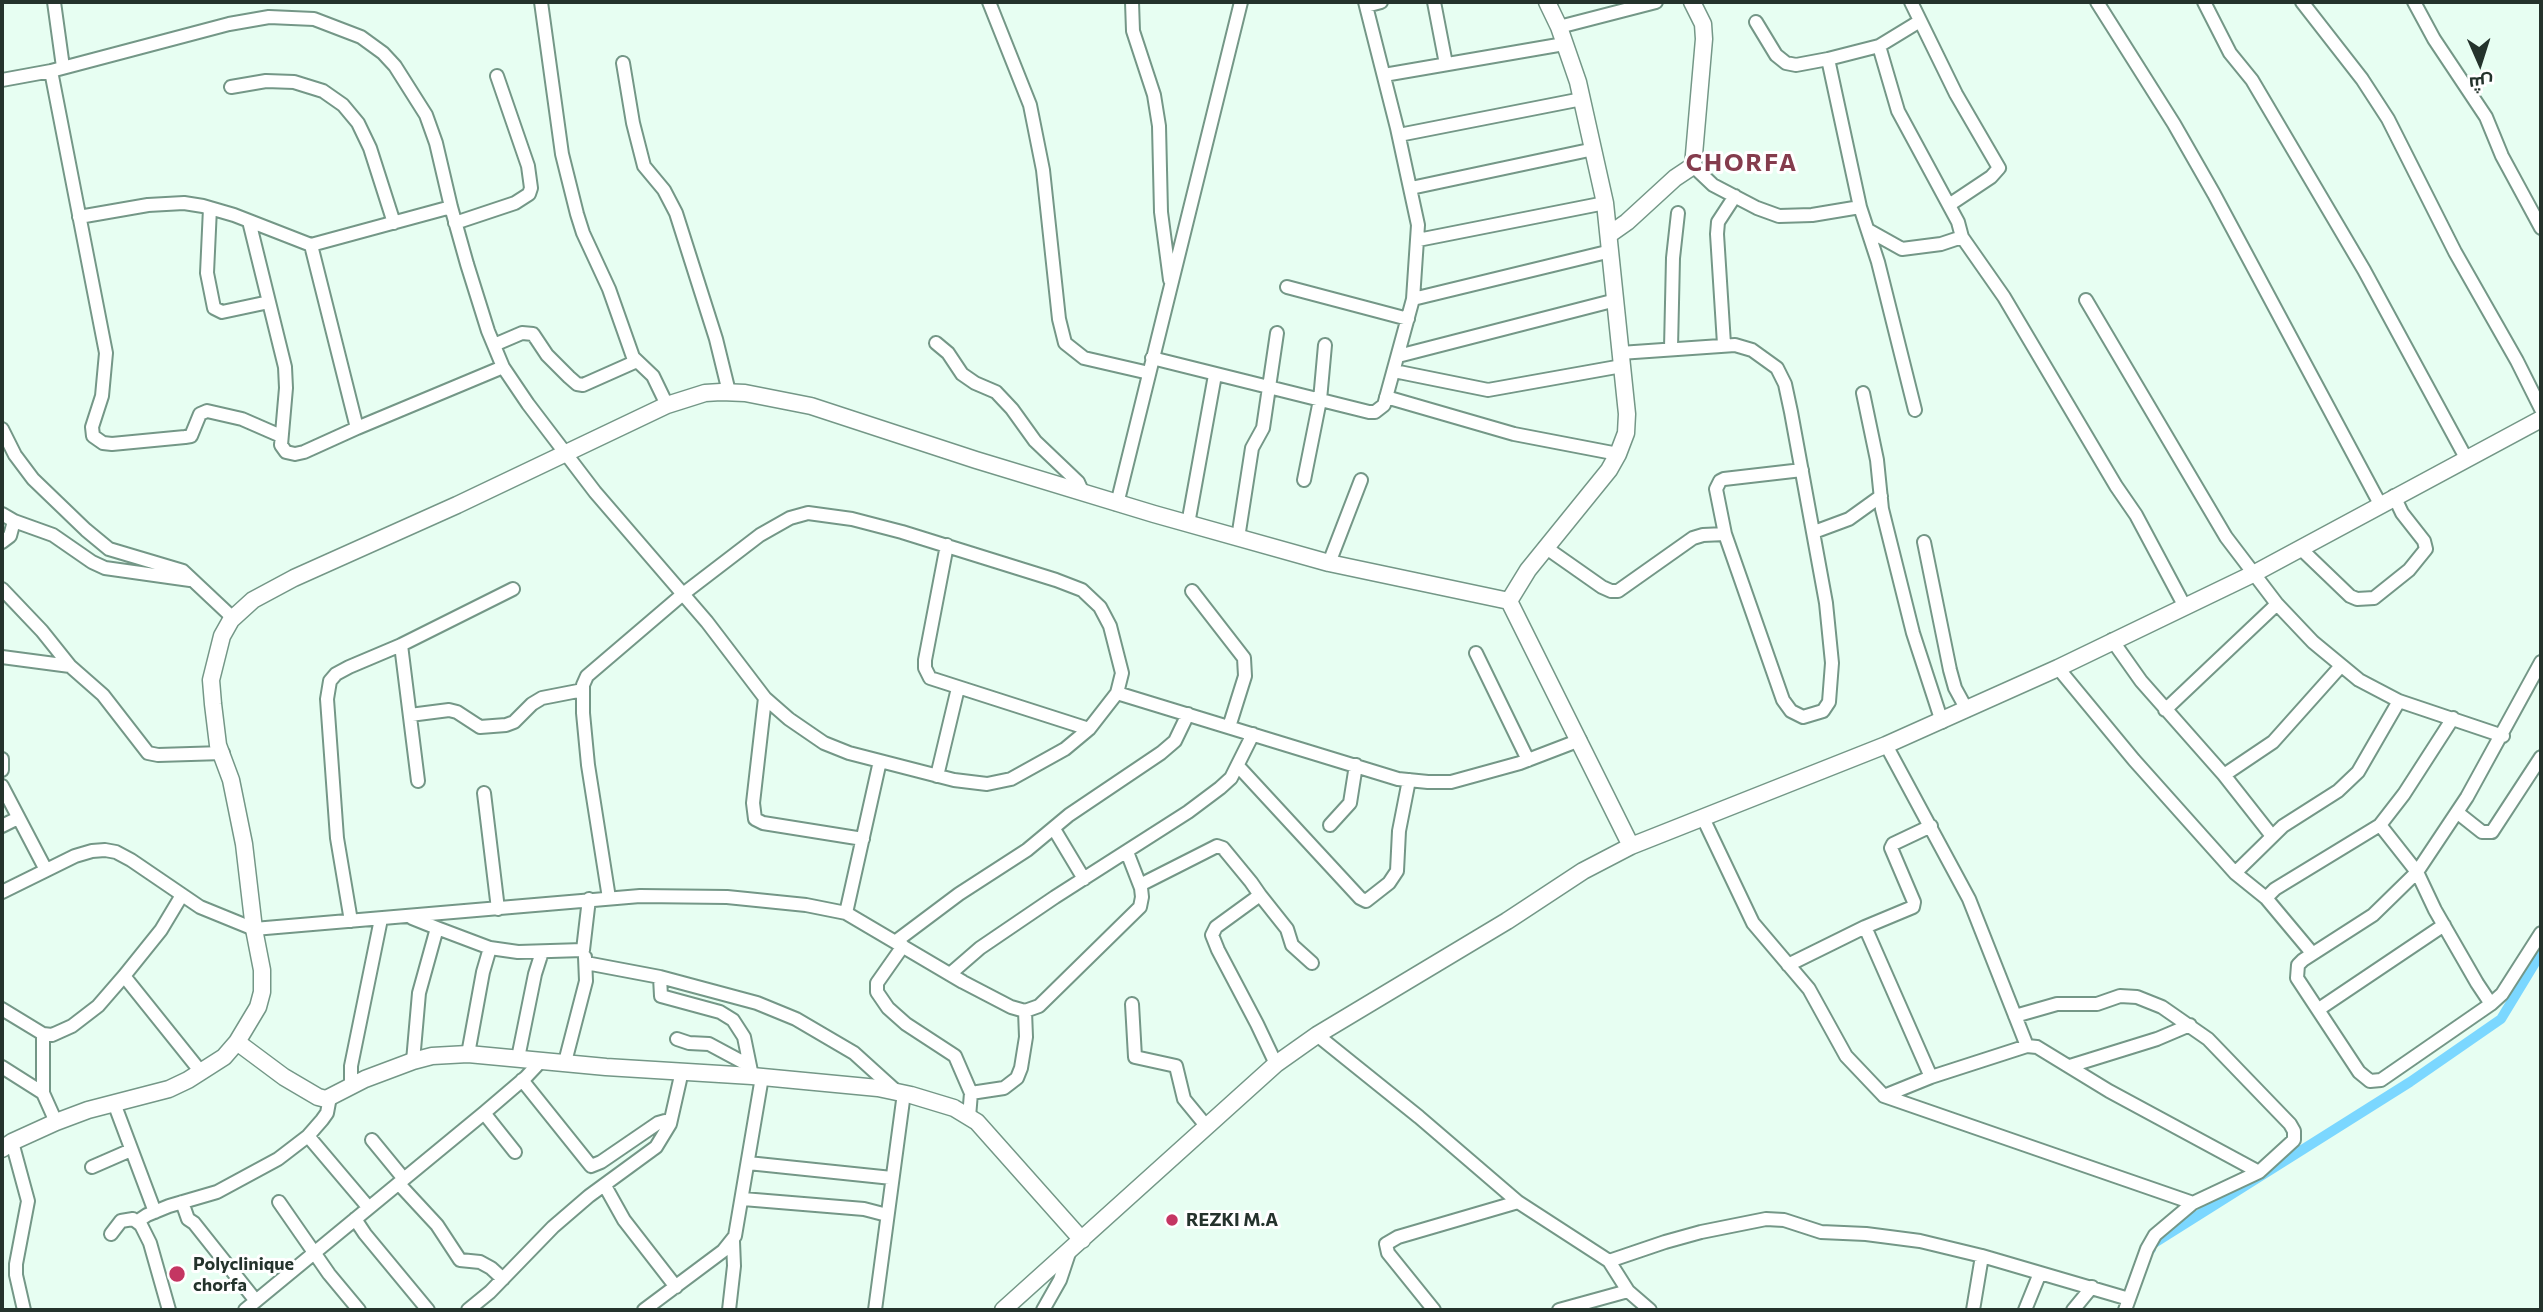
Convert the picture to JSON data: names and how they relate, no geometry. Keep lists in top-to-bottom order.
{
  "districts": ["CHORFA"],
  "places": ["REZKI M.A", "Polyclinique chorfa"],
  "north": "bottom"
}
